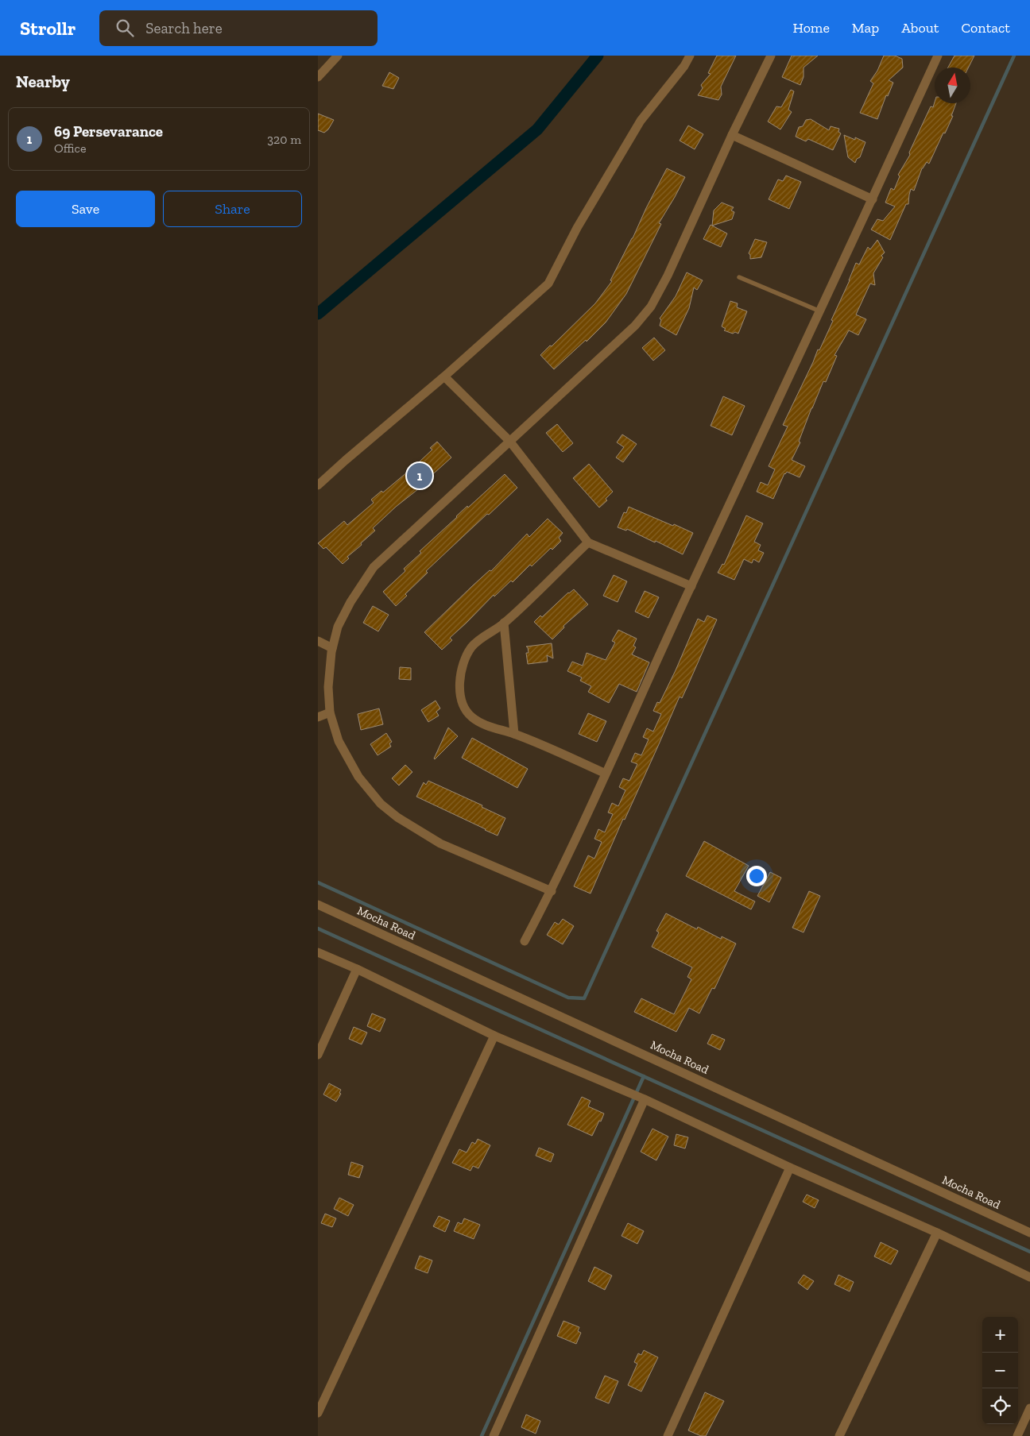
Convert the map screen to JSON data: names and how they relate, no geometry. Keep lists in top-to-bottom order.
{
  "streets": {
    "street": ["Mocha Road"]
  },
  "north": "top",
  "page": {
    "header": "Strollr",
    "search": "Search here",
    "nav": [
      "Home",
      "Map",
      "About",
      "Contact"
    ],
    "heading": "Nearby",
    "list": [
      {
        "mark": "1",
        "name": "69 Persevarance",
        "note": "Office",
        "value": "320 m"
      }
    ],
    "buttons": ["Save", "Share"],
    "pins": "1",
    "map_buttons": ["+", "−"]
  }
}
